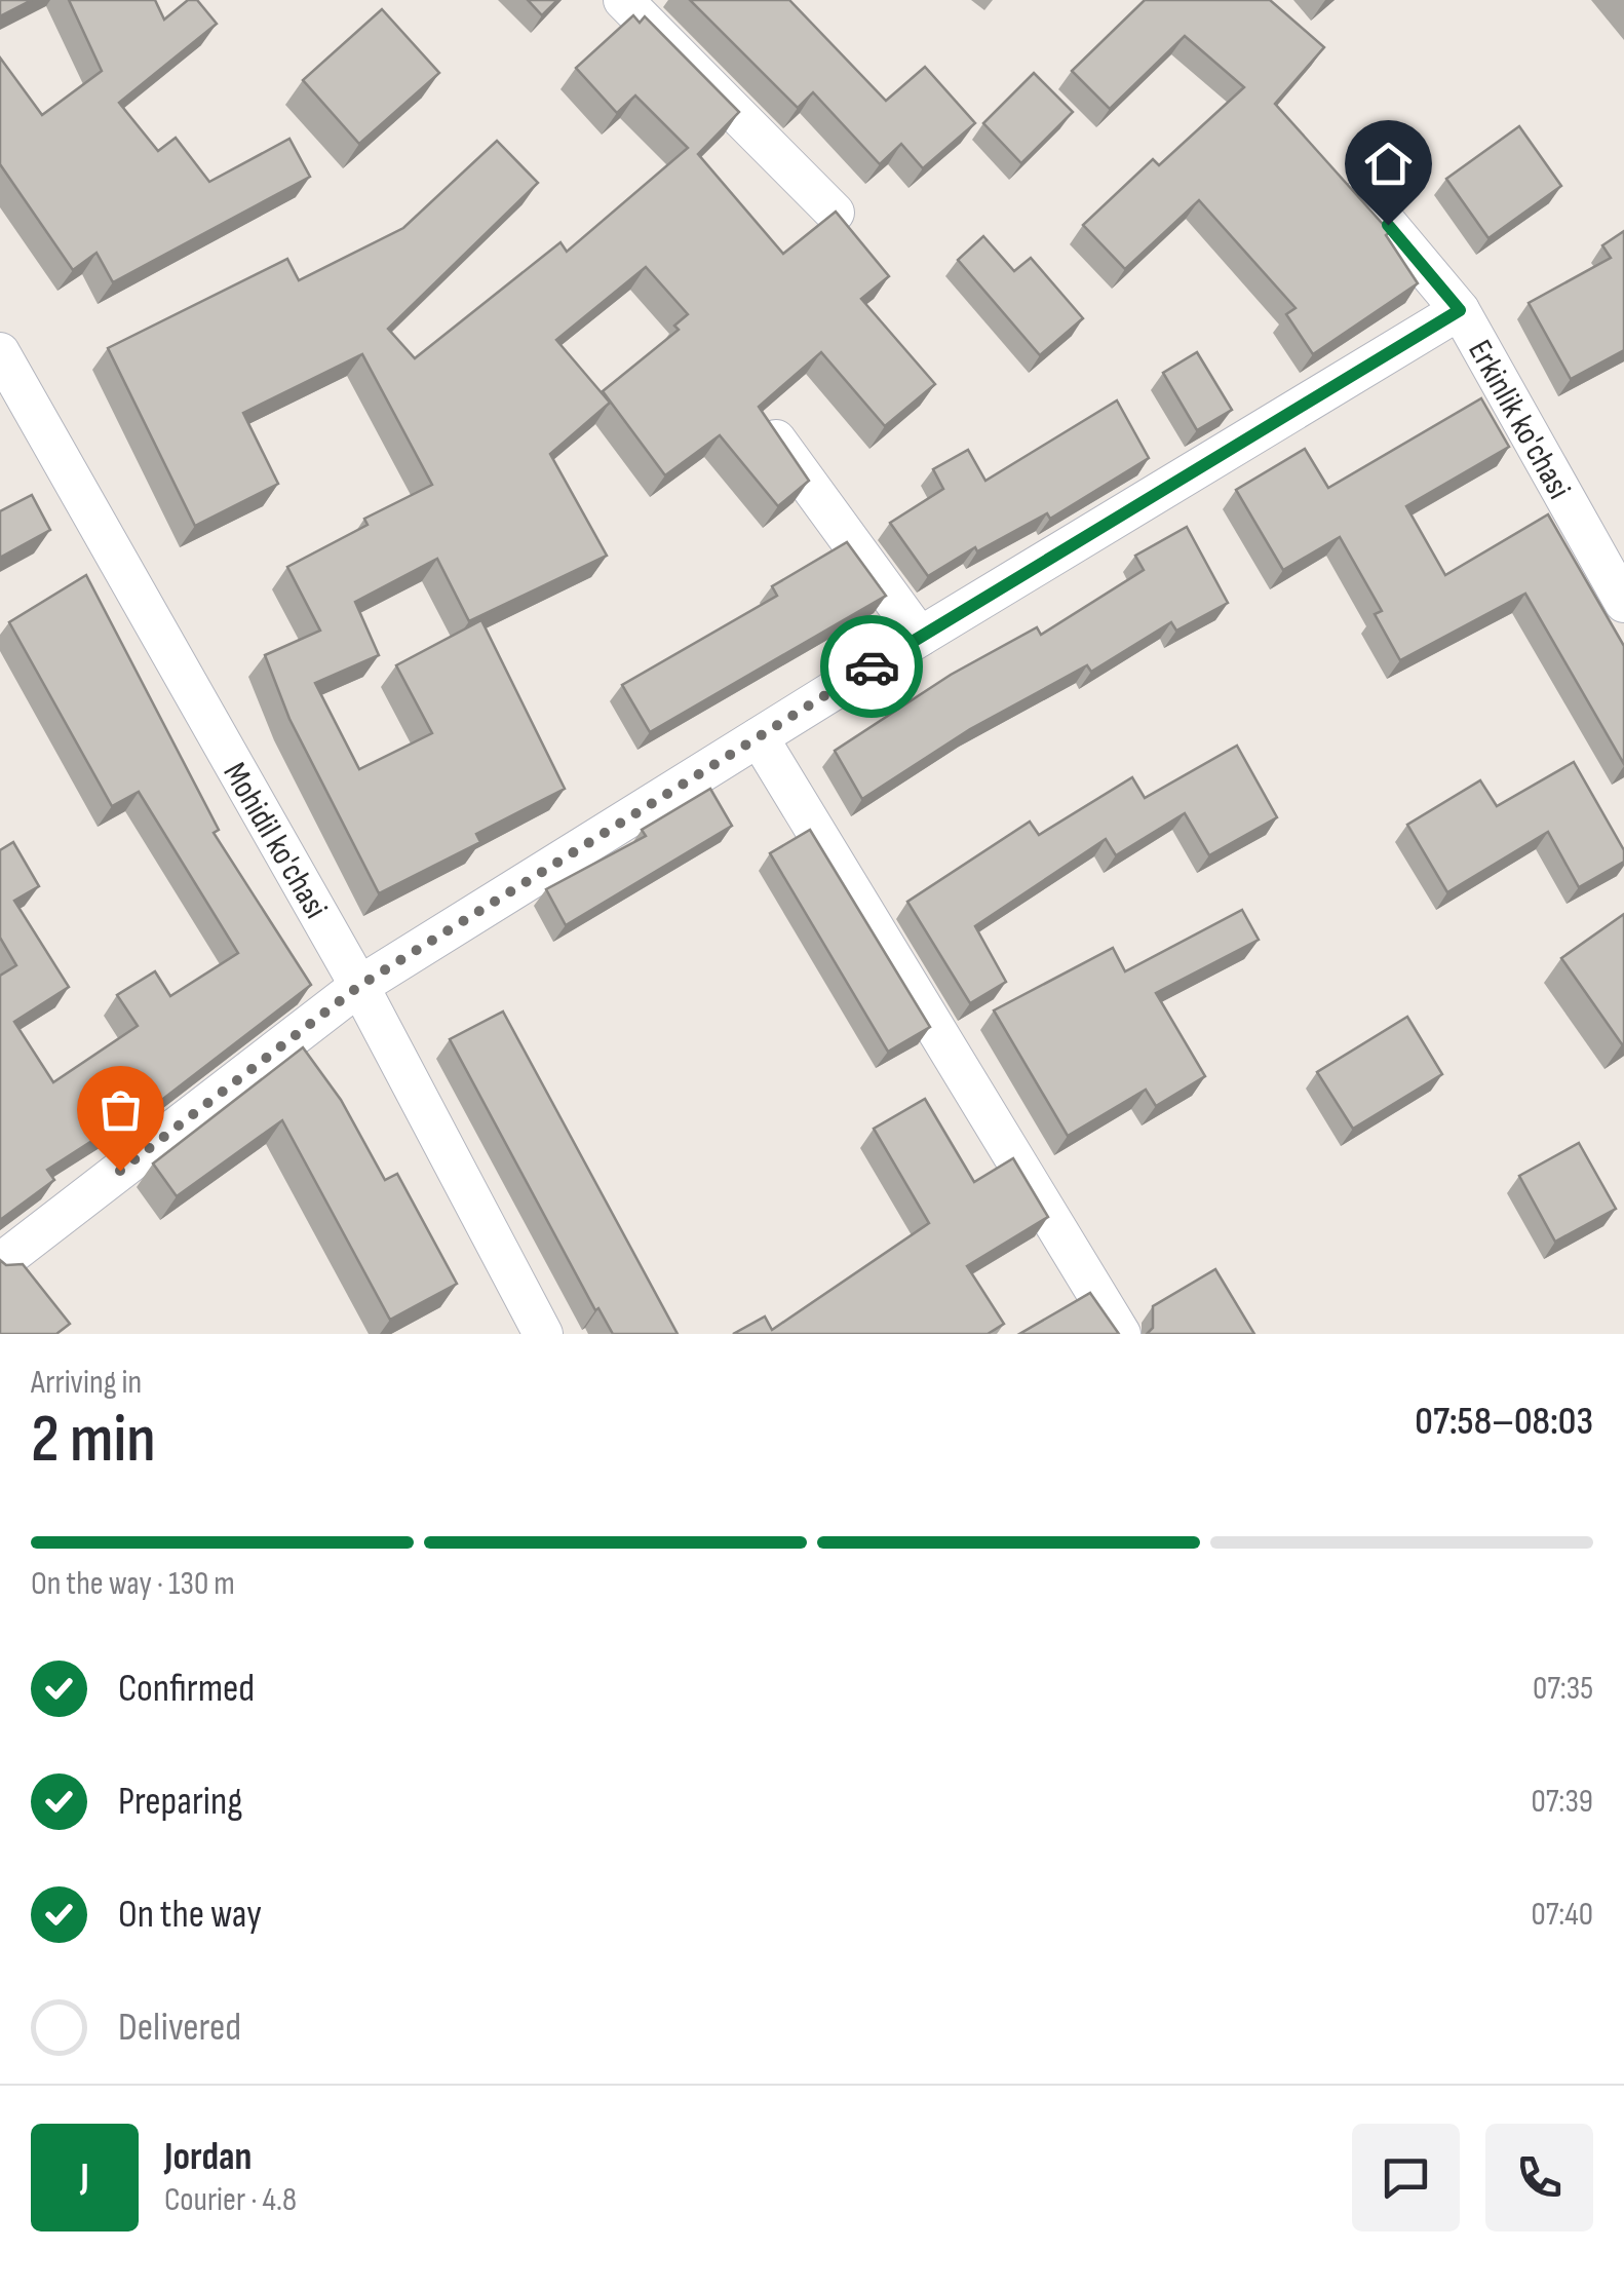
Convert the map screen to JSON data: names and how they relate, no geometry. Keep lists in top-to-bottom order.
{
  "streets": {
    "street": ["Erkinlik ko'chasi", "Mohidil ko'chasi"]
  },
  "page": {
    "heading": ["2 min", "Arriving in", "07:58–08:03"],
    "panel": ["Jordan", "Courier · 4.8"],
    "bar": "On the way · 130 m",
    "list": [
      ["Confirmed", "07:35"],
      ["Preparing", "07:39"],
      ["On the way", "07:40"],
      "Delivered"
    ],
    "round": "J"
  }
}
